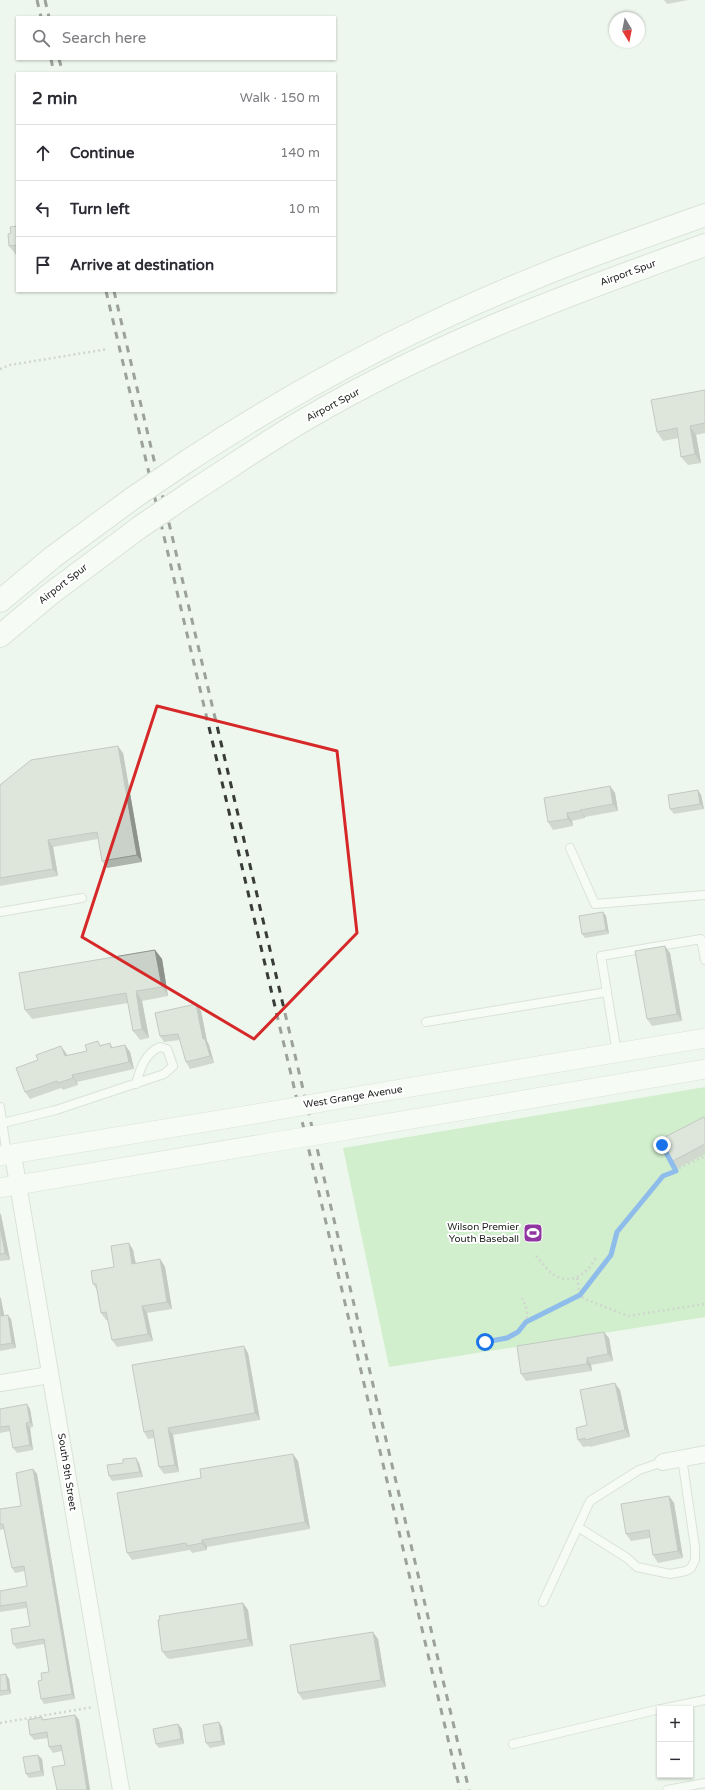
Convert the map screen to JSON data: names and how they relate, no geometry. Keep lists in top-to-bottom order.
{
  "streets": {
    "highway": ["Airport Spur"],
    "street": ["West Grange Avenue", "South 9th Street"]
  },
  "crossings": [
    ["West Grange Avenue", "South 9th Street"]
  ],
  "places": {
    "sports": ["Wilson Premier Youth Baseball"]
  },
  "north": "bottom",
  "page": {
    "search": "Search here",
    "heading": ["2 min", "Walk · 150 m"],
    "list": [
      ["Continue", "140 m"],
      ["Turn left", "10 m"],
      "Arrive at destination"
    ],
    "map_buttons": ["+", "−"]
  }
}
